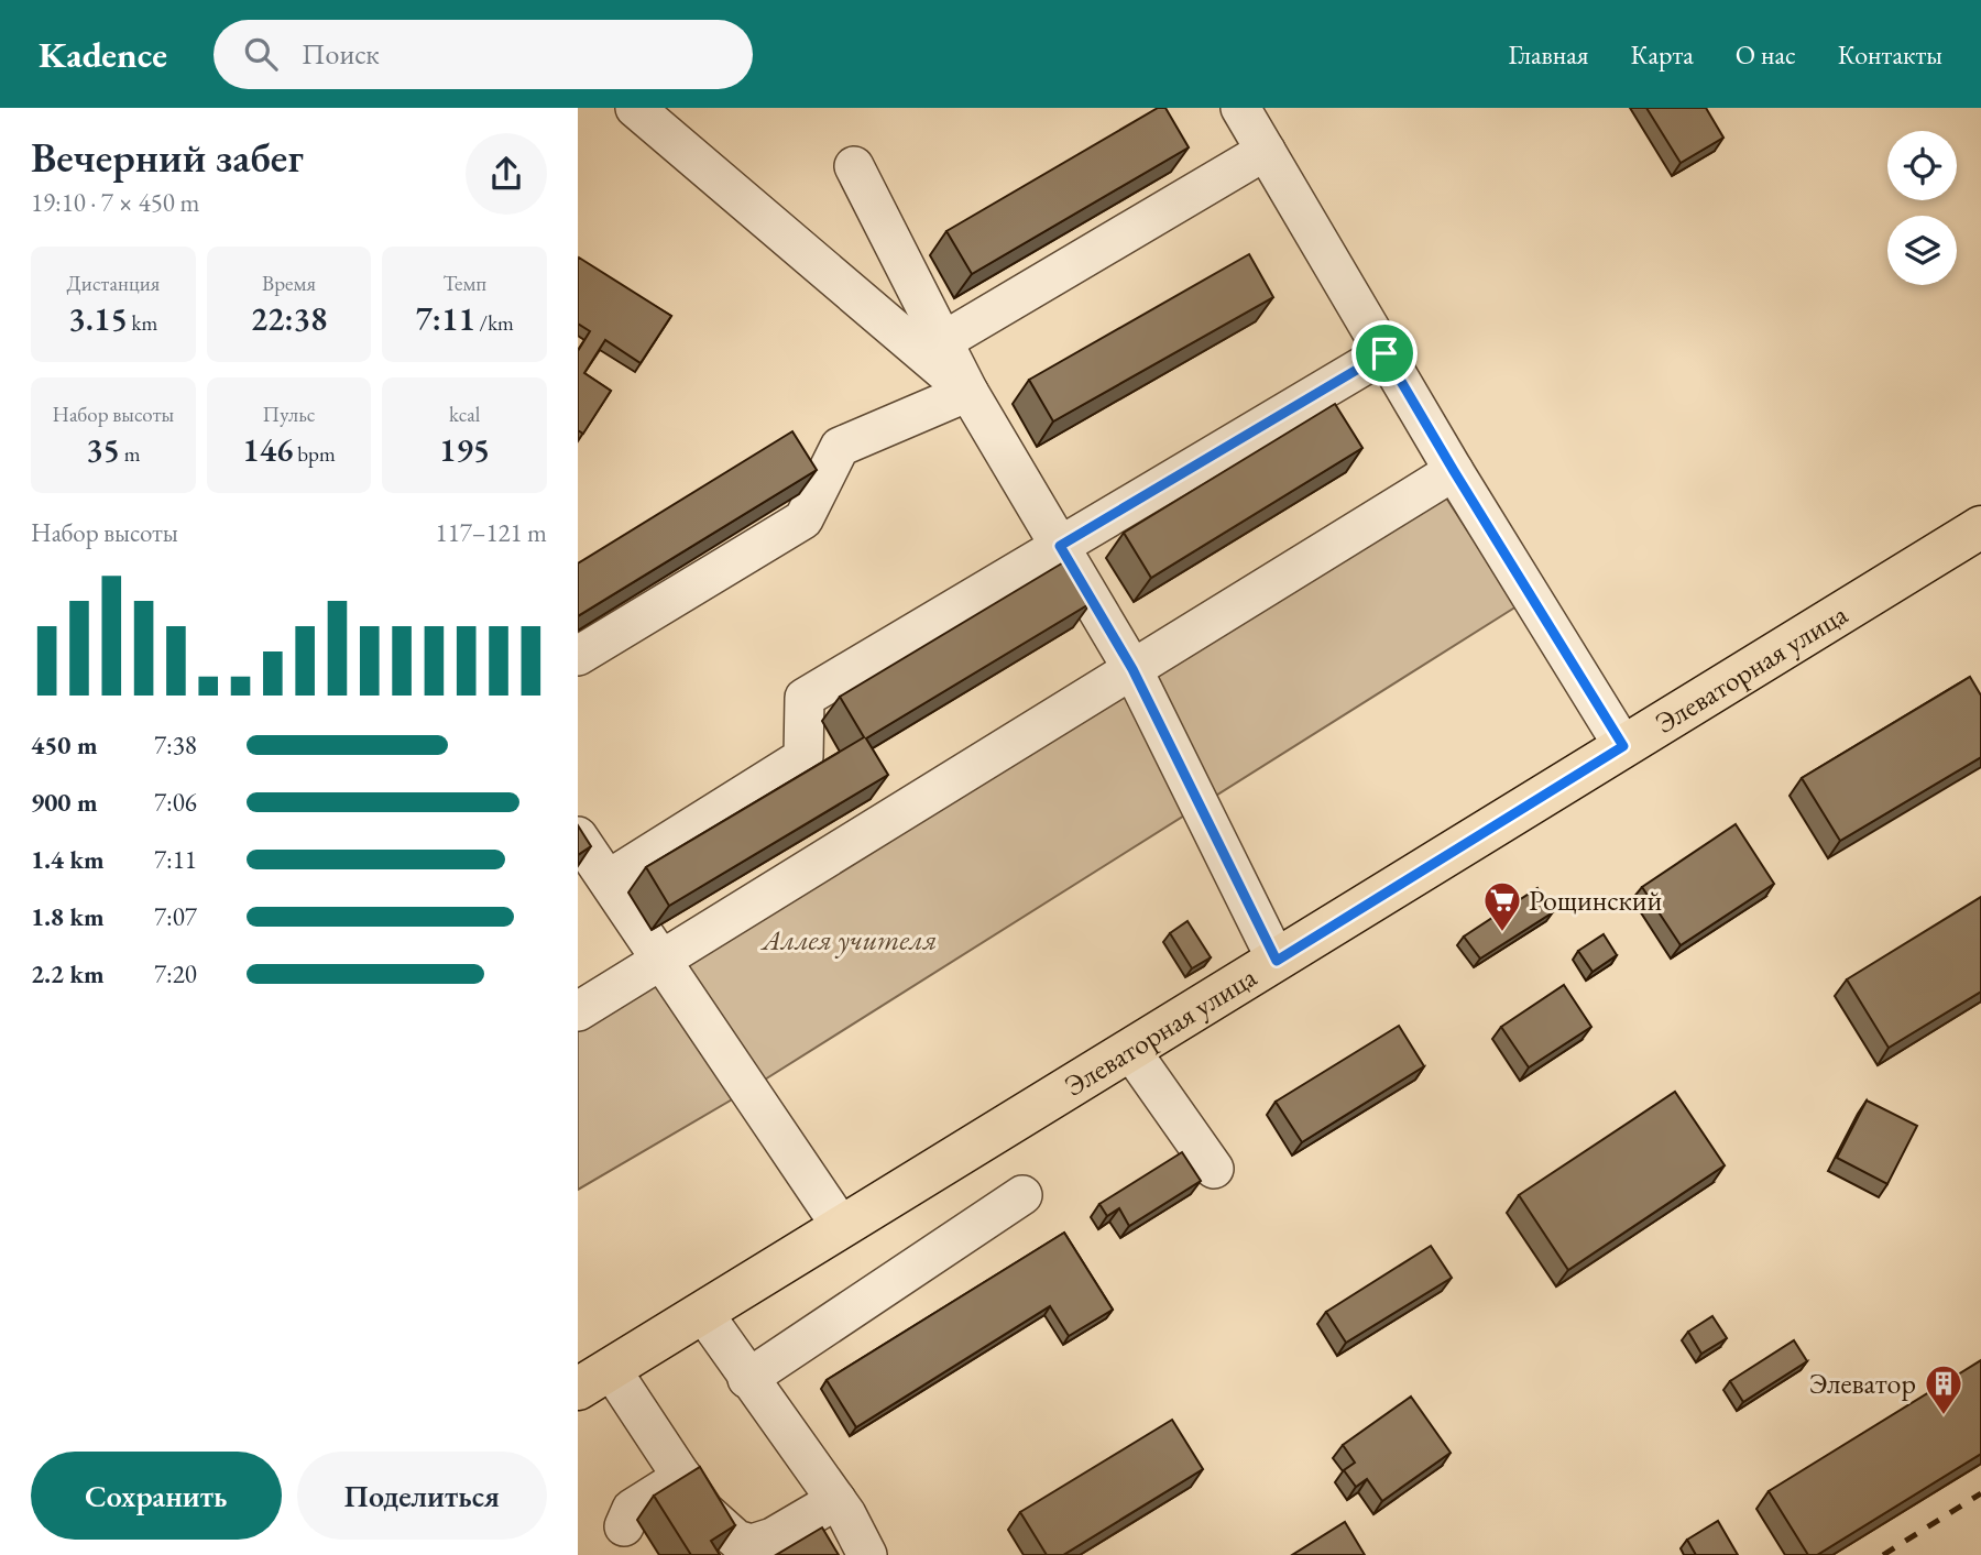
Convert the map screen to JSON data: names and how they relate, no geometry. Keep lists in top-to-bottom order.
{
  "streets": {
    "main road": ["Элеваторная улица"]
  },
  "parks": ["Аллея учителя"],
  "places": {
    "supermarket": ["Рощинский"],
    "building": ["Элеватор"]
  },
  "page": {
    "header": "Kadence",
    "search": "Поиск",
    "nav": [
      "Главная",
      "Карта",
      "О нас",
      "Контакты"
    ],
    "heading": ["Вечерний забег", "19:10 · 7 × 450 m"],
    "stats": [
      ["Дистанция", "3.15 km"],
      ["Время", "22:38"],
      ["Темп", "7:11 /km"],
      ["Набор высоты", "35 m"],
      ["Пульс", "146 bpm"],
      ["kcal", "195"]
    ],
    "chart": ["Набор высоты", "117–121 m"],
    "list": [
      {
        "name": "450 m",
        "note": "7:38"
      },
      {
        "name": "900 m",
        "note": "7:06"
      },
      {
        "name": "1.4 km",
        "note": "7:11"
      },
      {
        "name": "1.8 km",
        "note": "7:07"
      },
      {
        "name": "2.2 km",
        "note": "7:20"
      }
    ],
    "buttons": ["Сохранить", "Поделиться"]
  }
}
